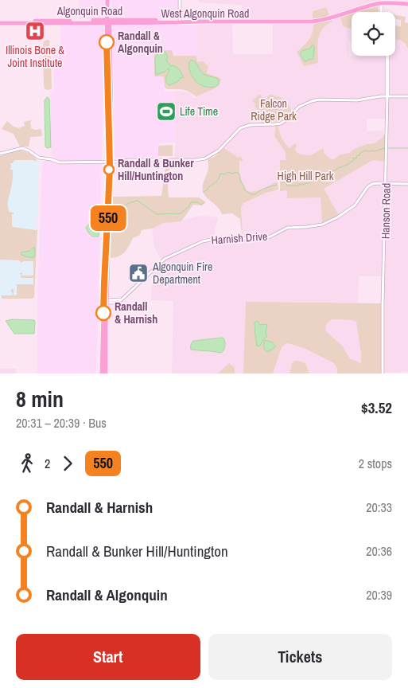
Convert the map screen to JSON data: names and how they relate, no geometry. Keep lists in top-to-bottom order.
{
  "streets": {
    "main road": ["Algonquin Road", "West Algonquin Road", "Hanson Road"],
    "street": ["Harnish Drive"]
  },
  "crossings": [
    ["Algonquin Road", "West Algonquin Road"],
    ["Hanson Road", "Harnish Drive"]
  ],
  "parks": ["Falcon Ridge Park", "High Hill Park"],
  "places": {
    "hospital": ["Illinois Bone & Joint Institute"],
    "other": ["Randall & Algonquin", "Randall & Bunker Hill/Huntington", "Randall & Harnish"],
    "sports": ["Life Time"],
    "public building": ["Algonquin Fire Department"]
  },
  "lines": ["bus line 550"],
  "page": {
    "on_map": "550",
    "heading": ["8 min", "20:31 – 20:39 · Bus", "$3.52"],
    "legs": ["2", "550", "2 stops"],
    "list": [
      {
        "name": "Randall & Harnish",
        "value": "20:33"
      },
      {
        "name": "Randall & Bunker Hill/Huntington",
        "value": "20:36"
      },
      {
        "name": "Randall & Algonquin",
        "value": "20:39"
      }
    ],
    "buttons": ["Start", "Tickets"]
  }
}
